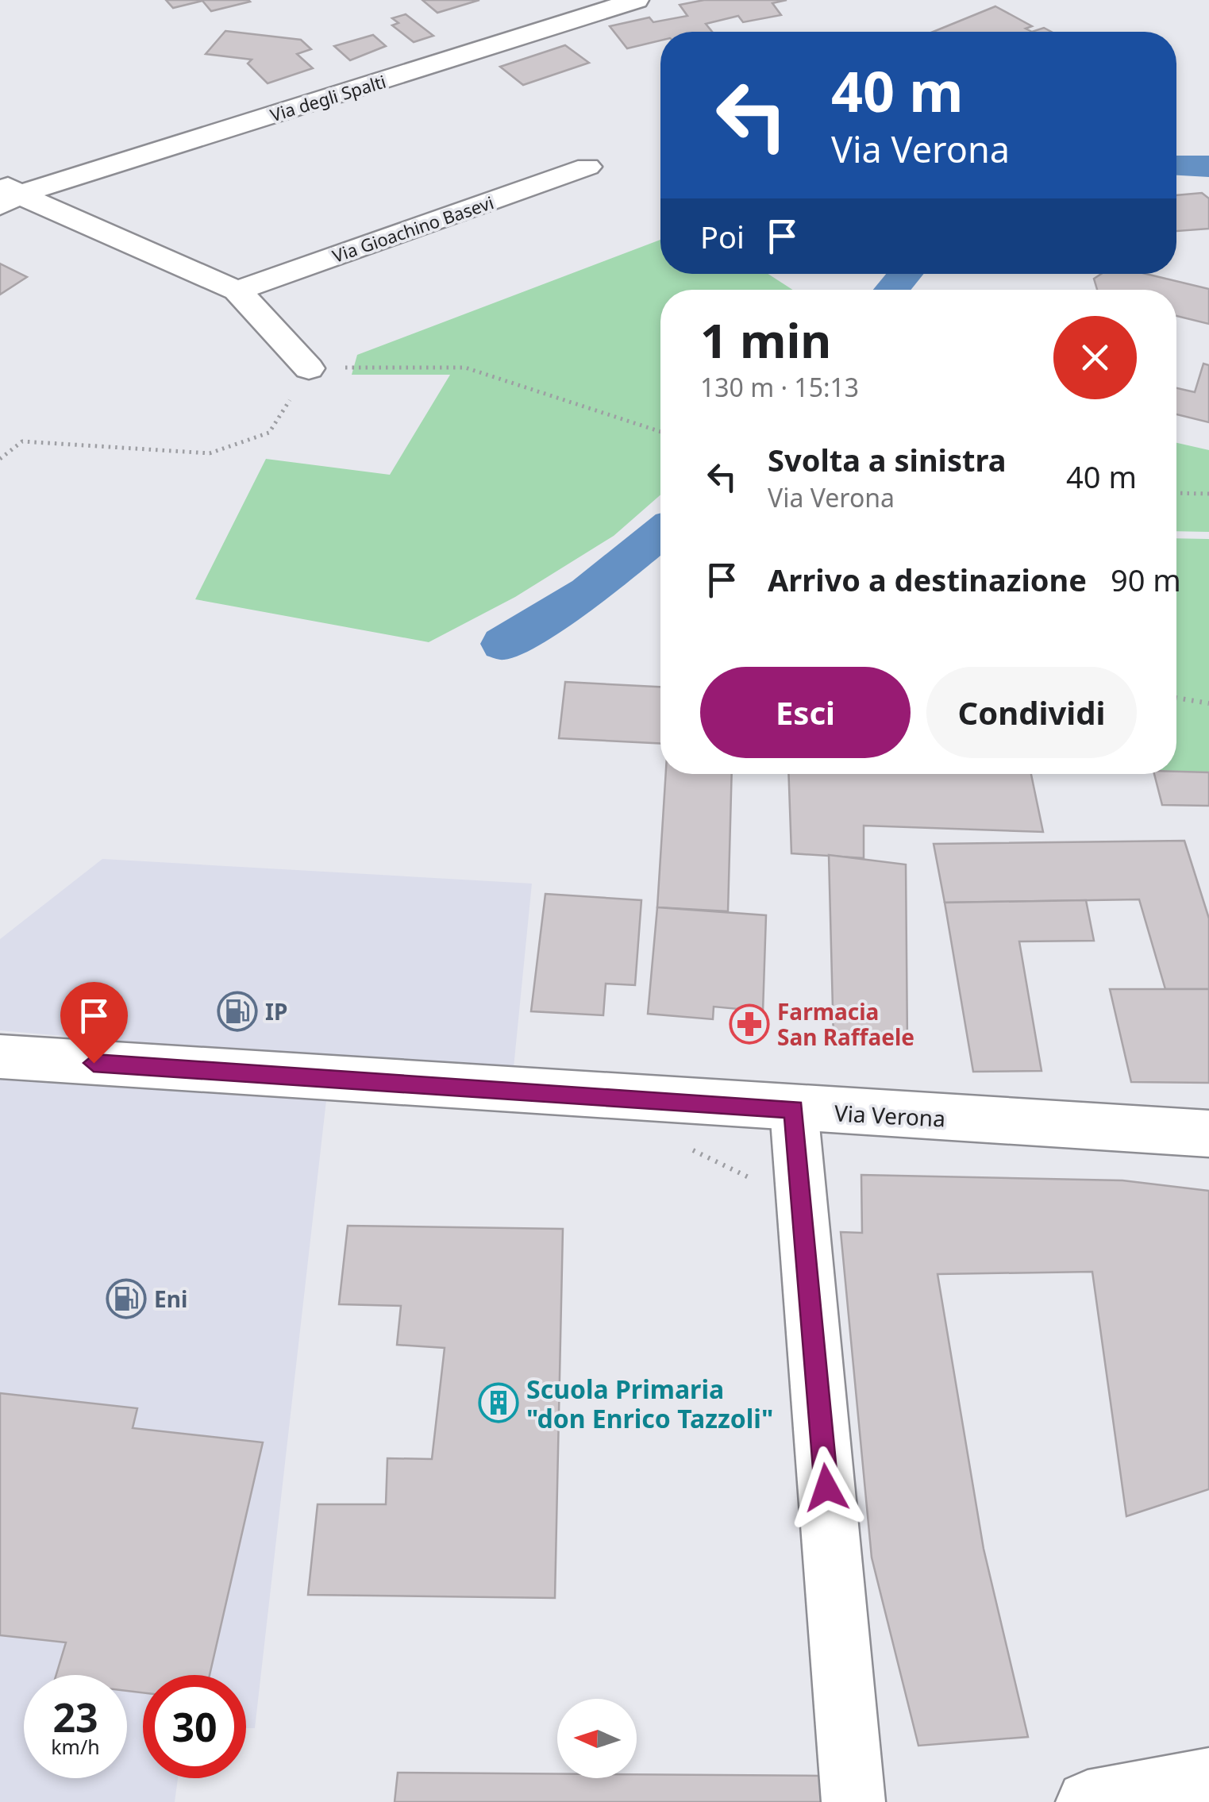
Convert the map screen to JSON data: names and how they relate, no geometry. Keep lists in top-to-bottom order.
{
  "streets": {
    "street": ["Via degli Spalti", "Via Gioachino Basevi", "Via Verona"]
  },
  "places": {
    "fuel station": ["IP", "Eni"],
    "pharmacy": ["Farmacia San Raffaele"],
    "building": ["Scuola Primaria \"don Enrico Tazzoli\""]
  },
  "north": "left",
  "page": {
    "turn": ["40 m", "Via Verona"],
    "then": "Poi",
    "heading": ["1 min", "130 m · 15:13"],
    "list": [
      {
        "name": "Svolta a sinistra",
        "note": "Via Verona",
        "value": "40 m"
      },
      {
        "name": "Arrivo a destinazione",
        "value": "90 m"
      }
    ],
    "buttons": ["Esci", "Condividi"],
    "speed": "23 km/h",
    "limit": "30"
  }
}
